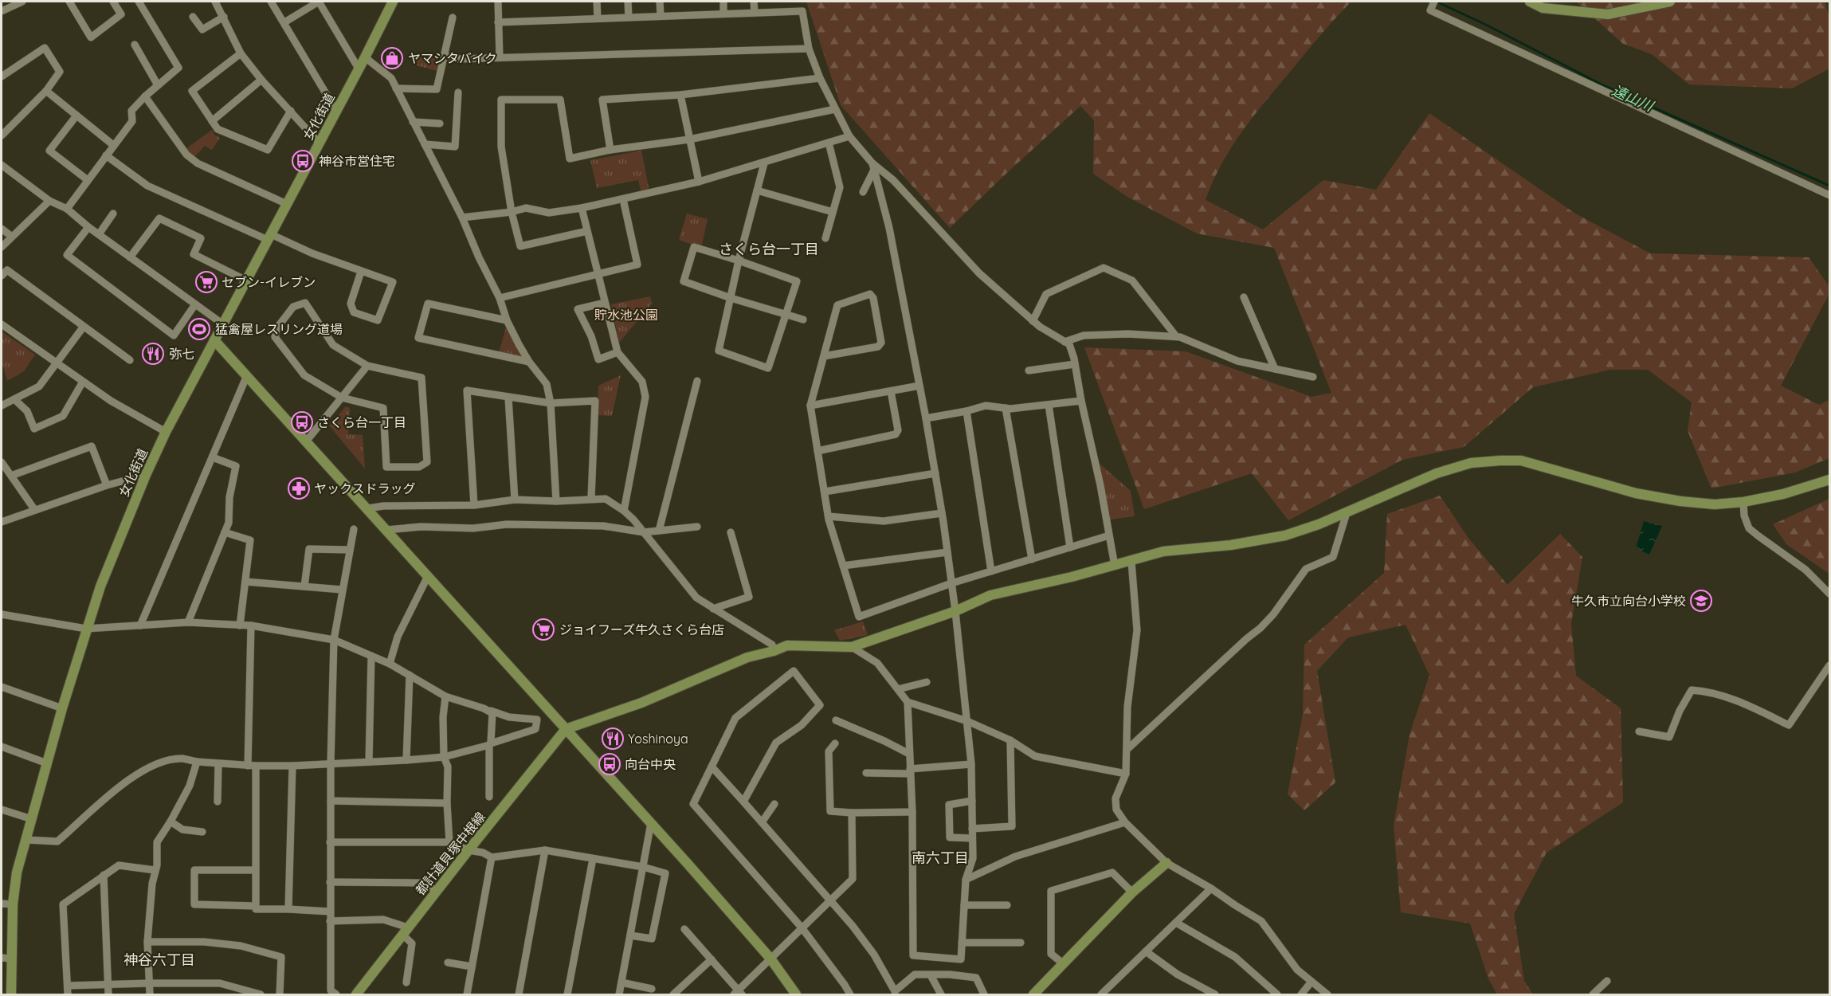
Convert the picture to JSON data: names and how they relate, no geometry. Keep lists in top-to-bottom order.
{
  "streets": {
    "street": ["女化街道", "都計道貝塚中根線"]
  },
  "districts": ["さくら台一丁目", "南六丁目", "神谷六丁目"],
  "water": ["遠山川"],
  "parks": ["貯水池公園"],
  "places": {
    "shop": ["ヤマシタバイク"],
    "bus stop": ["神谷市営住宅", "さくら台一丁目", "向台中央"],
    "supermarket": ["セブン-イレブン", "ジョイフーズ牛久さくら台店"],
    "sports": ["猛禽屋レスリング道場"],
    "restaurant": ["弥七", "Yoshinoya"],
    "pharmacy": ["ヤックスドラッグ"],
    "school or university": ["牛久市立向台小学校"]
  }
}
